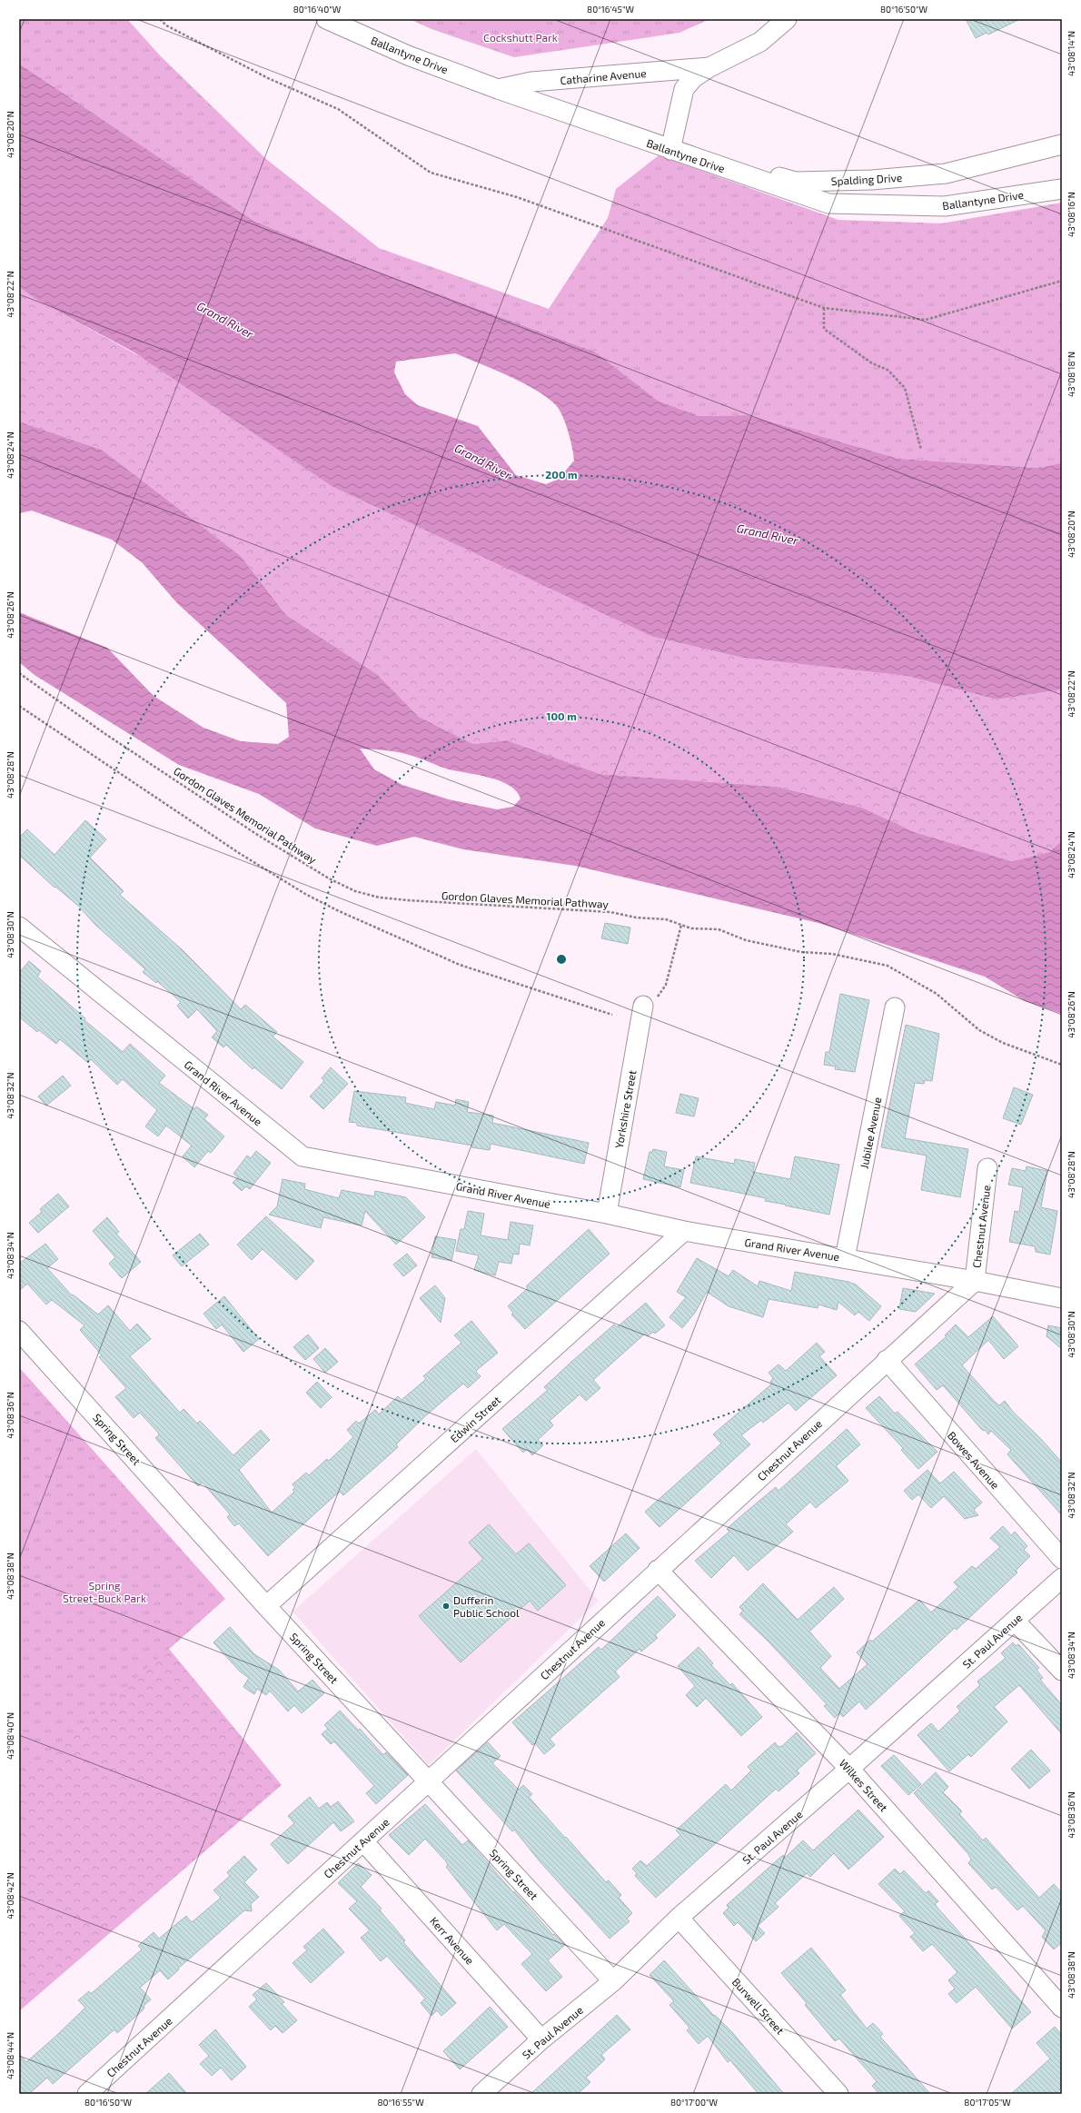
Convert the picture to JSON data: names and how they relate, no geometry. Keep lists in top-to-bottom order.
{
  "streets": {
    "street": [
      "Ballantyne Drive",
      "Catharine Avenue",
      "Spalding Drive",
      "Grand River Avenue",
      "Yorkshire Street",
      "Jubilee Avenue",
      "Chestnut Avenue",
      "Edwin Street",
      "Spring Street",
      "Bowes Avenue",
      "St. Paul Avenue",
      "Wilkes Street",
      "Kerr Avenue",
      "Burwell Street"
    ],
    "path": ["Gordon Glaves Memorial Pathway"]
  },
  "crossings": [
    ["Ballantyne Drive", "Catharine Avenue"],
    ["Ballantyne Drive", "Spalding Drive"],
    ["Catharine Avenue", "Spalding Drive"],
    ["Grand River Avenue", "Yorkshire Street"],
    ["Grand River Avenue", "Jubilee Avenue"],
    ["Grand River Avenue", "Chestnut Avenue"],
    ["Grand River Avenue", "Edwin Street"],
    ["Chestnut Avenue", "Spring Street"],
    ["Chestnut Avenue", "Bowes Avenue"],
    ["Chestnut Avenue", "Wilkes Street"],
    ["Chestnut Avenue", "Kerr Avenue"],
    ["Edwin Street", "Spring Street"],
    ["Spring Street", "St. Paul Avenue"],
    ["St. Paul Avenue", "Wilkes Street"],
    ["St. Paul Avenue", "Kerr Avenue"],
    ["St. Paul Avenue", "Burwell Street"]
  ],
  "water": ["Grand River"],
  "parks": ["Cockshutt Park", "Spring Street-Buck Park"],
  "places": ["Dufferin Public School"],
  "coordinates": [
    "80°16'40\"W",
    "80°16'45\"W",
    "80°16'50\"W",
    "43°08'14\"N",
    "43°08'20\"N",
    "43°08'16\"N",
    "43°08'22\"N",
    "43°08'18\"N",
    "43°08'24\"N",
    "43°08'26\"N",
    "43°08'28\"N",
    "43°08'30\"N",
    "43°08'32\"N",
    "43°08'34\"N",
    "43°08'36\"N",
    "43°08'38\"N",
    "43°08'40\"N",
    "43°08'42\"N",
    "43°08'44\"N",
    "80°16'55\"W",
    "80°17'00\"W",
    "80°17'05\"W"
  ],
  "rings": ["200 m", "100 m"]
}
